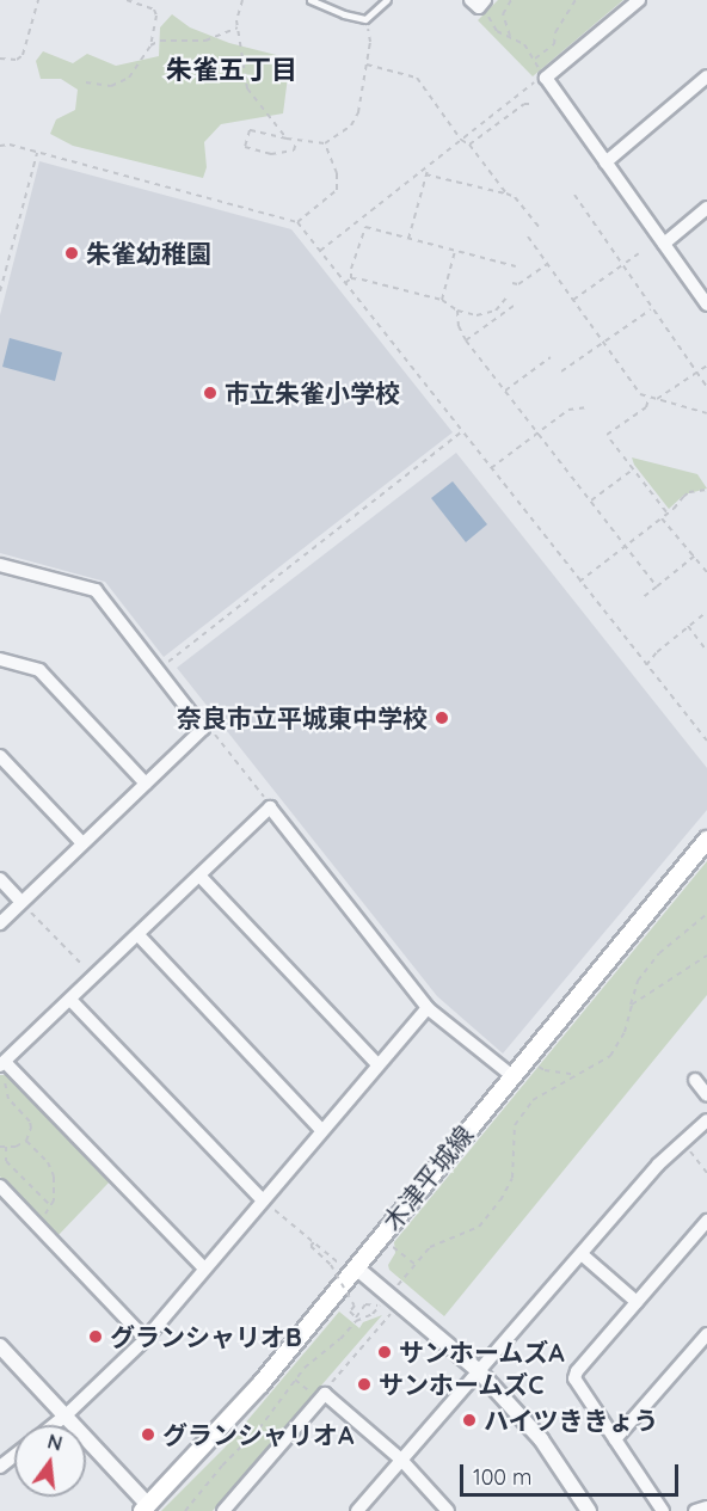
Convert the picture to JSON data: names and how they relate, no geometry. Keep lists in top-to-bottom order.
{
  "streets": {
    "main road": ["木津平城線"]
  },
  "districts": ["朱雀五丁目"],
  "places": [
    "朱雀幼稚園",
    "市立朱雀小学校",
    "奈良市立平城東中学校",
    "グランシャリオB",
    "サンホームズA",
    "サンホームズC",
    "ハイツききょう",
    "グランシャリオA"
  ],
  "scale_bar": "100 m",
  "north": "top"
}
